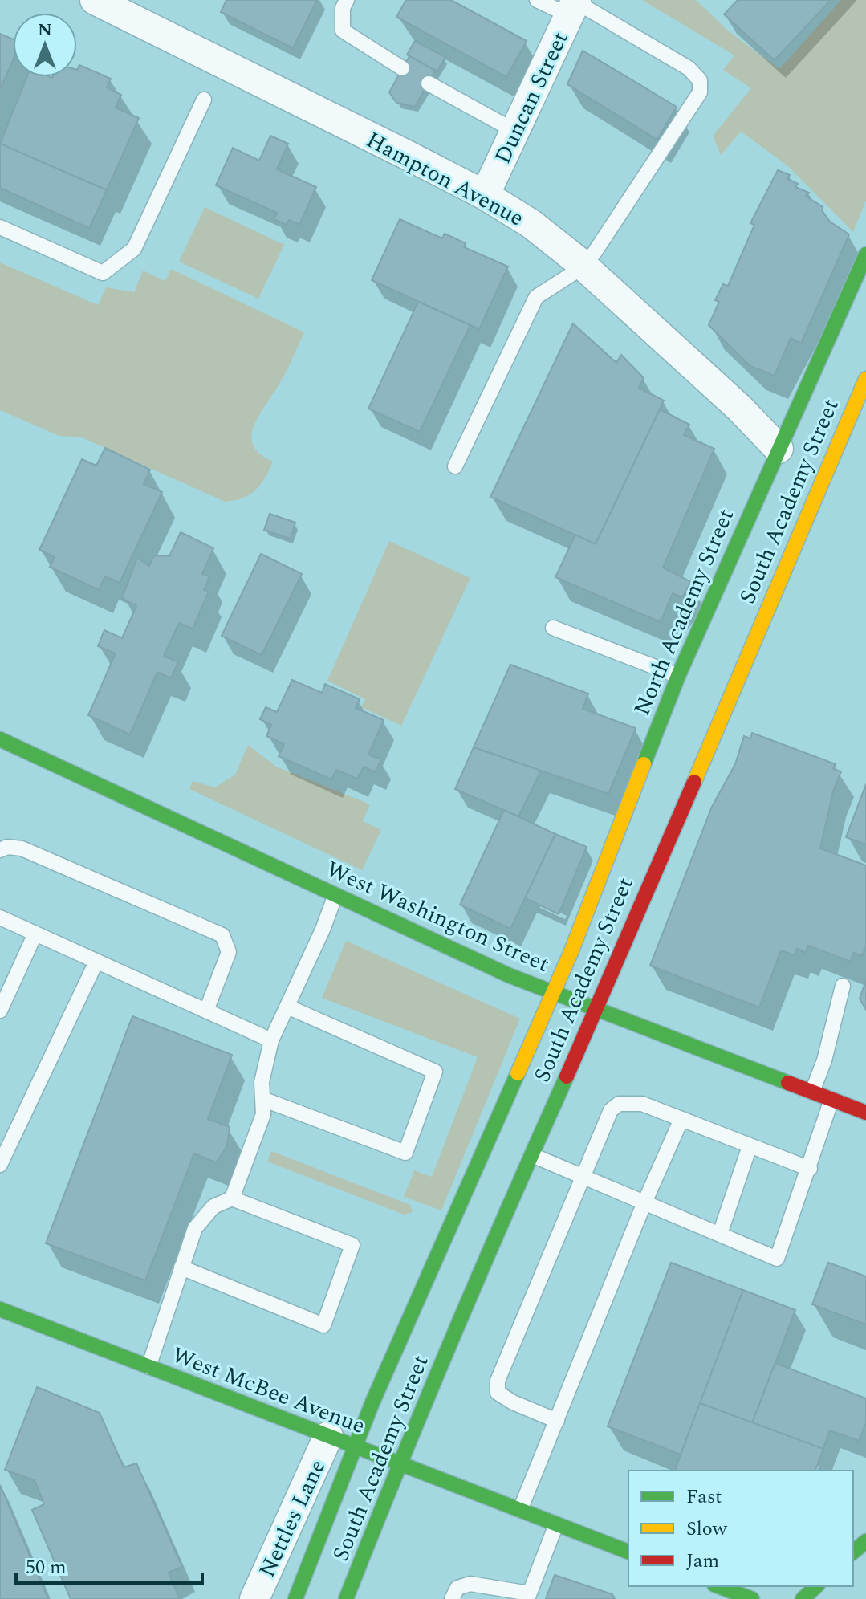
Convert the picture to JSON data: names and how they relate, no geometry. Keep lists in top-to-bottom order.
{
  "streets": {
    "main road": [
      "South Academy Street",
      "North Academy Street",
      "West Washington Street",
      "West McBee Avenue"
    ],
    "street": ["Duncan Street", "Hampton Avenue", "Nettles Lane"]
  },
  "crossings": [
    ["Duncan Street", "Hampton Avenue"],
    ["Hampton Avenue", "North Academy Street"],
    ["South Academy Street", "North Academy Street"],
    ["South Academy Street", "West Washington Street"],
    ["South Academy Street", "West McBee Avenue"],
    ["North Academy Street", "West Washington Street"],
    ["West McBee Avenue", "Nettles Lane"]
  ],
  "legend": ["Fast", "Slow", "Jam"],
  "scale_bar": "50 m",
  "north": "top"
}
